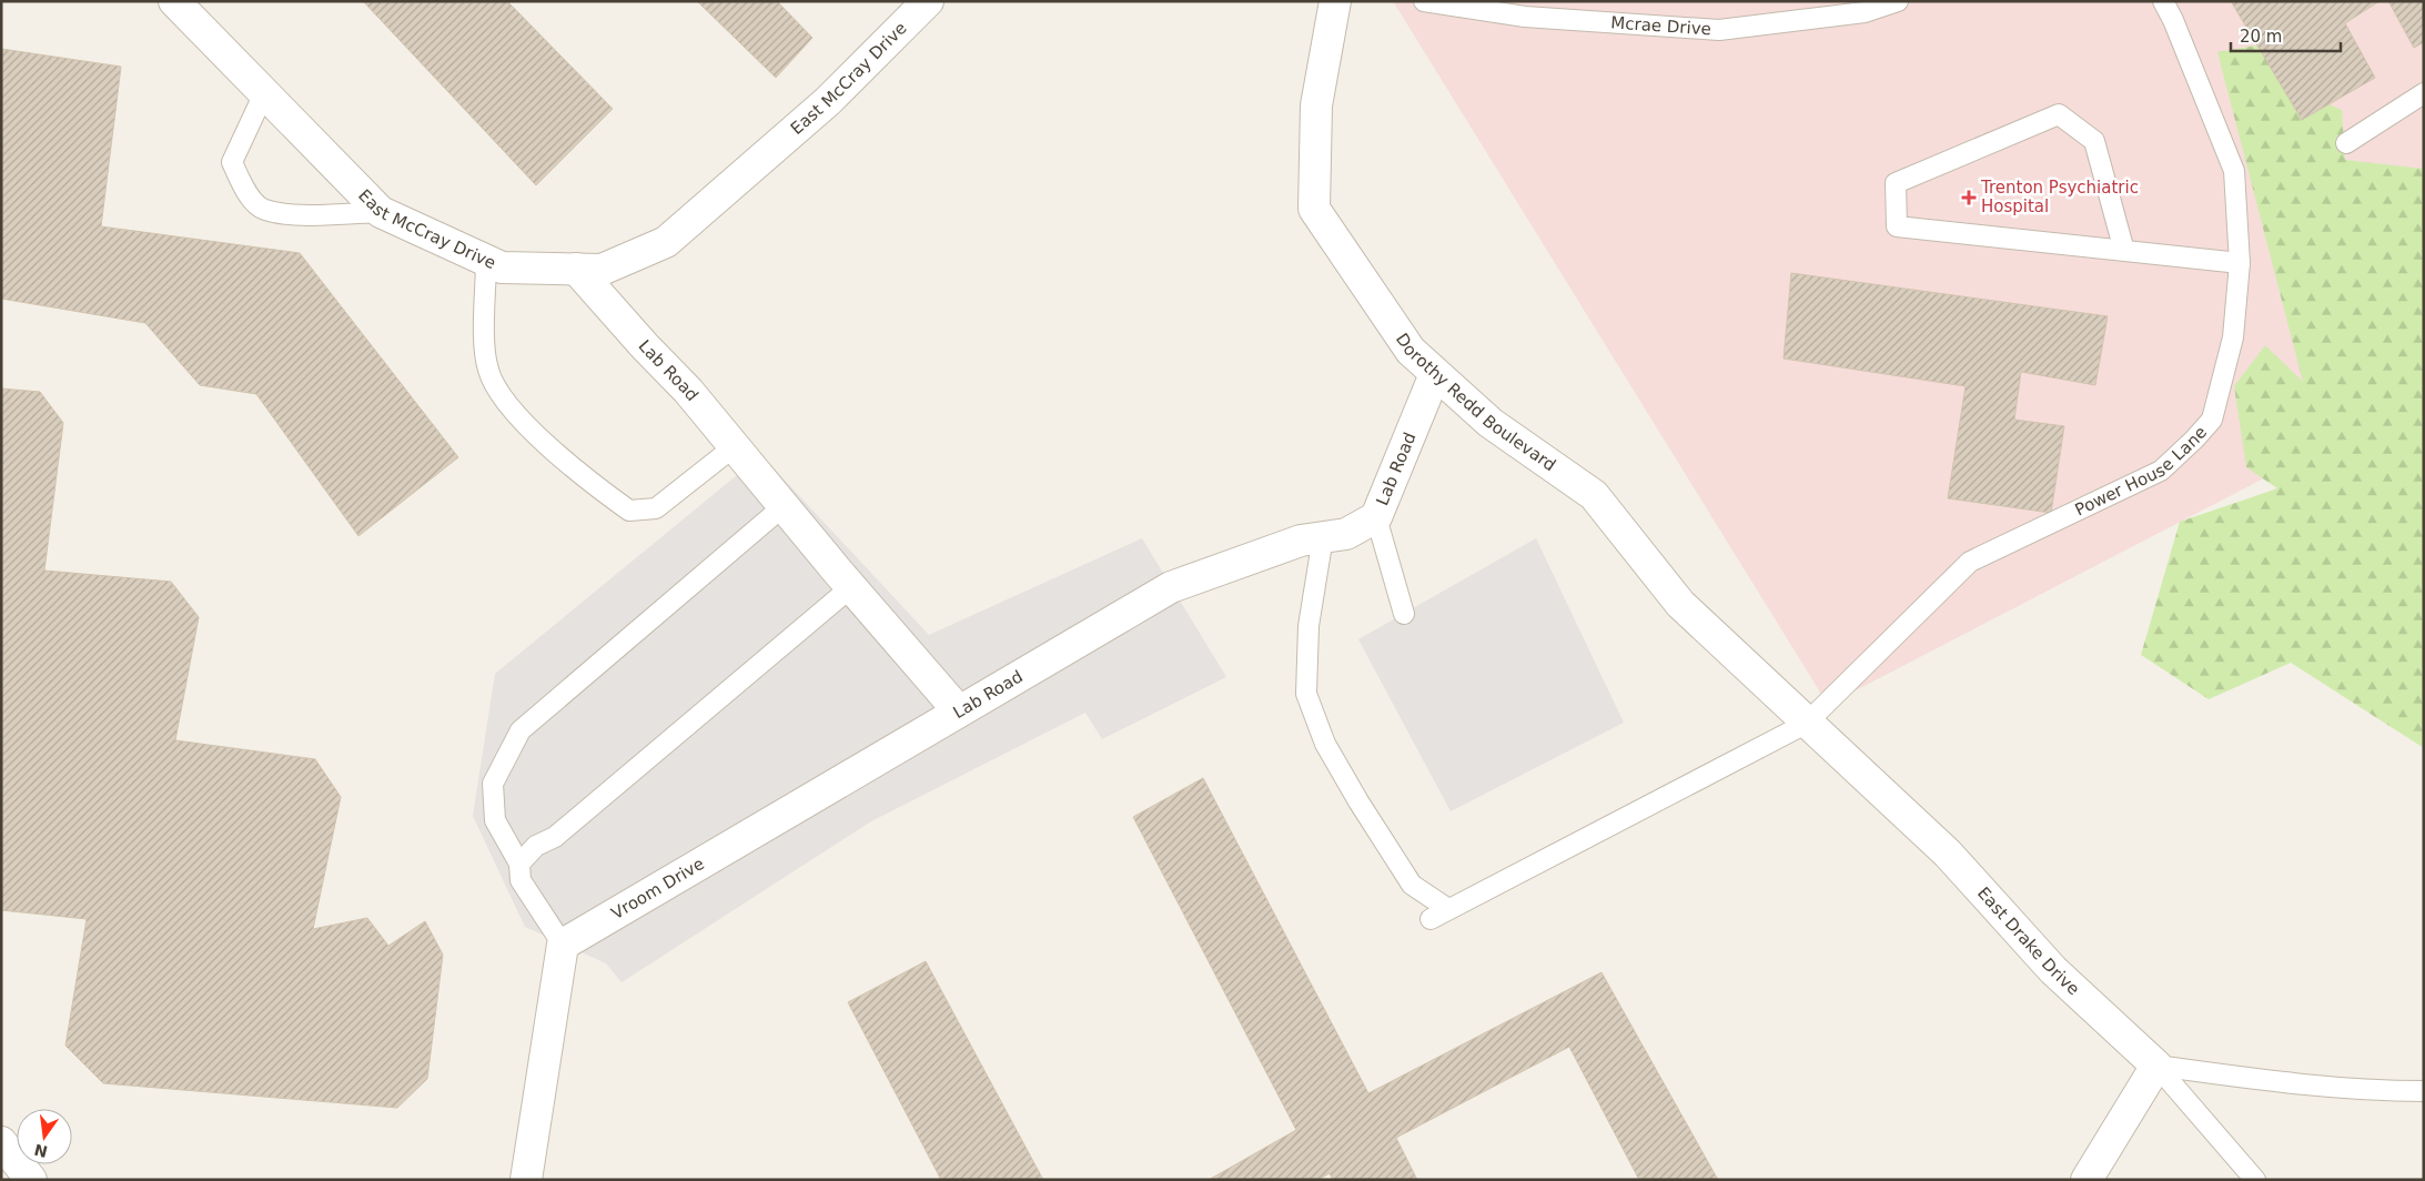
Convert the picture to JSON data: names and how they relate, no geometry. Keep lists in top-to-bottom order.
{
  "streets": {
    "street": [
      "East McCray Drive",
      "Lab Road",
      "Dorothy Redd Boulevard",
      "Vroom Drive",
      "East Drake Drive"
    ],
    "lane": ["Mcrae Drive", "Power House Lane"]
  },
  "crossings": [
    ["East McCray Drive", "Lab Road"],
    ["Lab Road", "Dorothy Redd Boulevard"],
    ["Lab Road", "Vroom Drive"],
    ["Dorothy Redd Boulevard", "Power House Lane"],
    ["Dorothy Redd Boulevard", "East Drake Drive"],
    ["Power House Lane", "East Drake Drive"]
  ],
  "places": {
    "health": ["Trenton Psychiatric Hospital"]
  },
  "scale_bar": "20 m",
  "north": "bottom"
}
